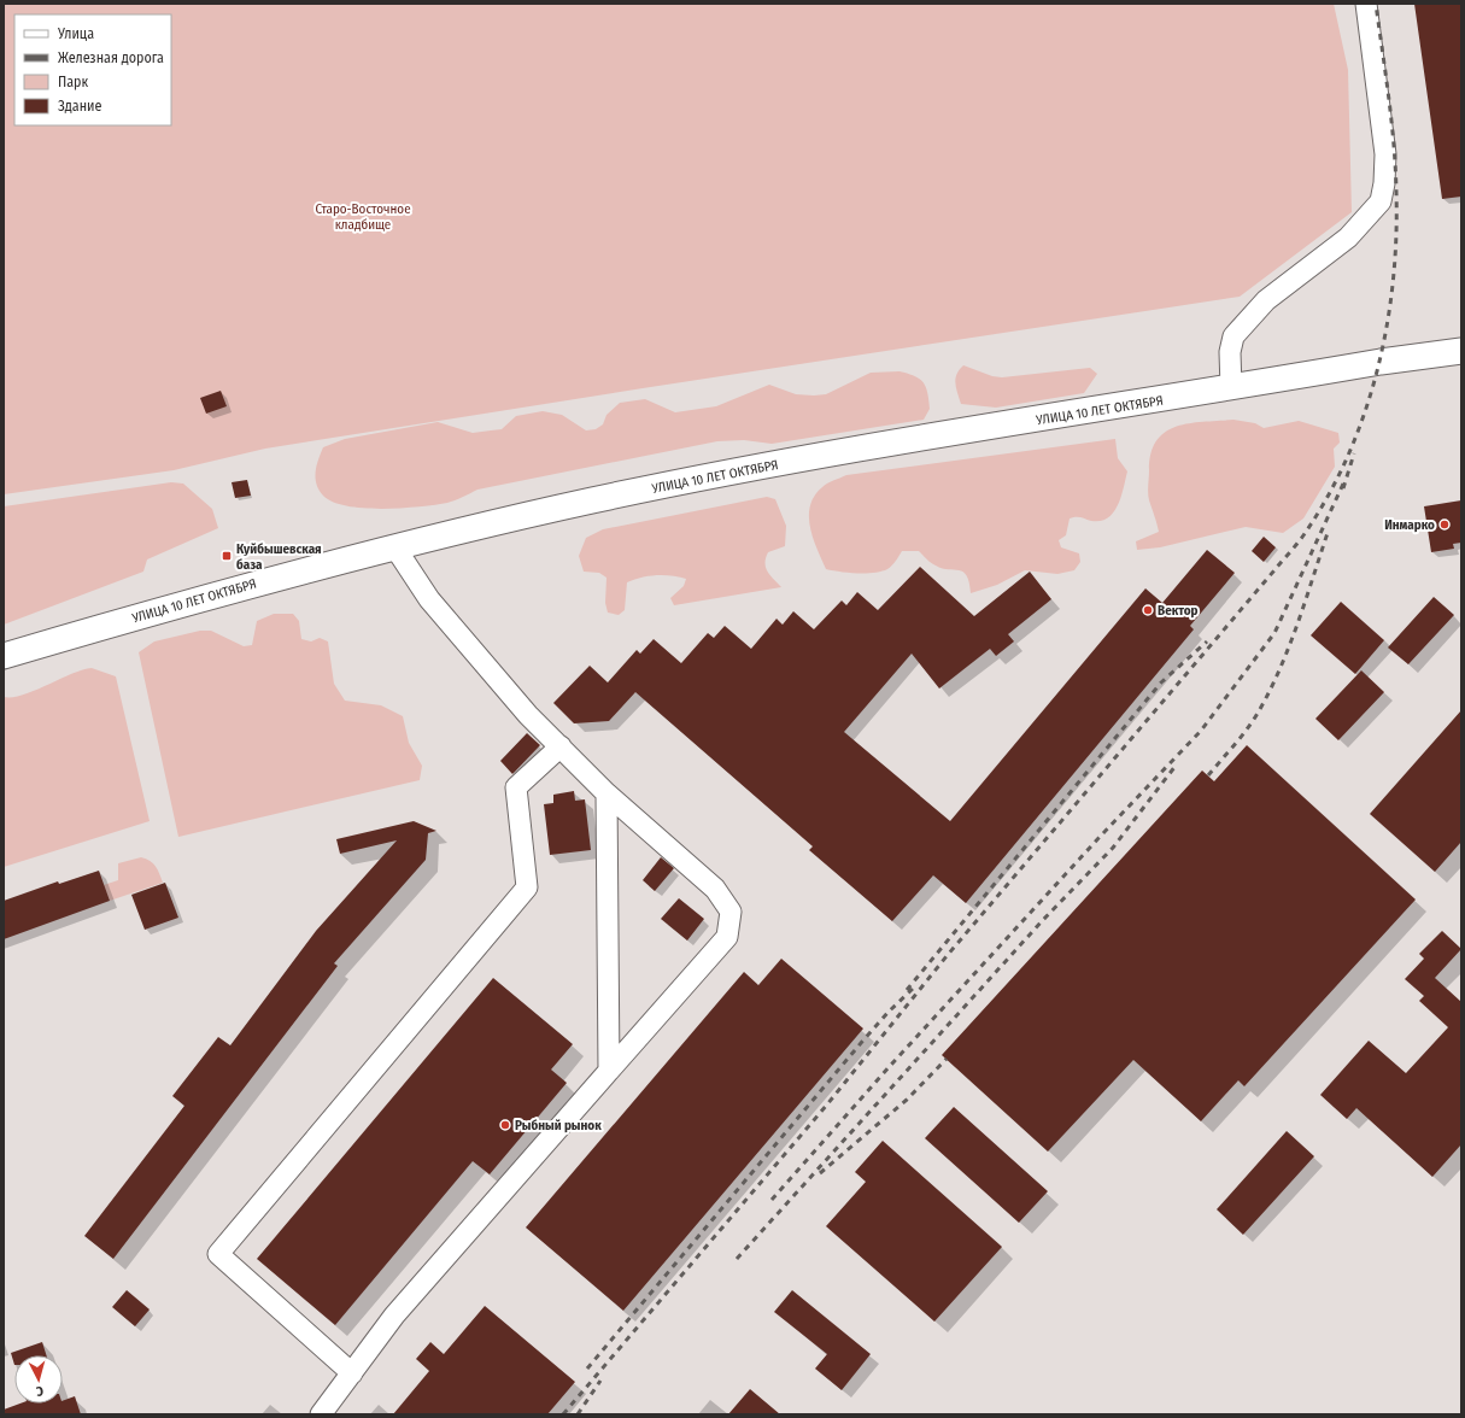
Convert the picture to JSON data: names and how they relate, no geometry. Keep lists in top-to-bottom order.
{
  "streets": {
    "main road": ["УЛИЦА 10 ЛЕТ ОКТЯБРЯ"]
  },
  "parks": ["Старо-Восточное кладбище"],
  "places": {
    "other": ["Инмарко", "Вектор", "Рыбный рынок"],
    "transit": ["Куйбышевская база"]
  },
  "legend": [
    "Улица",
    "Железная дорога",
    "Парк",
    "Здание"
  ],
  "north": "bottom"
}
